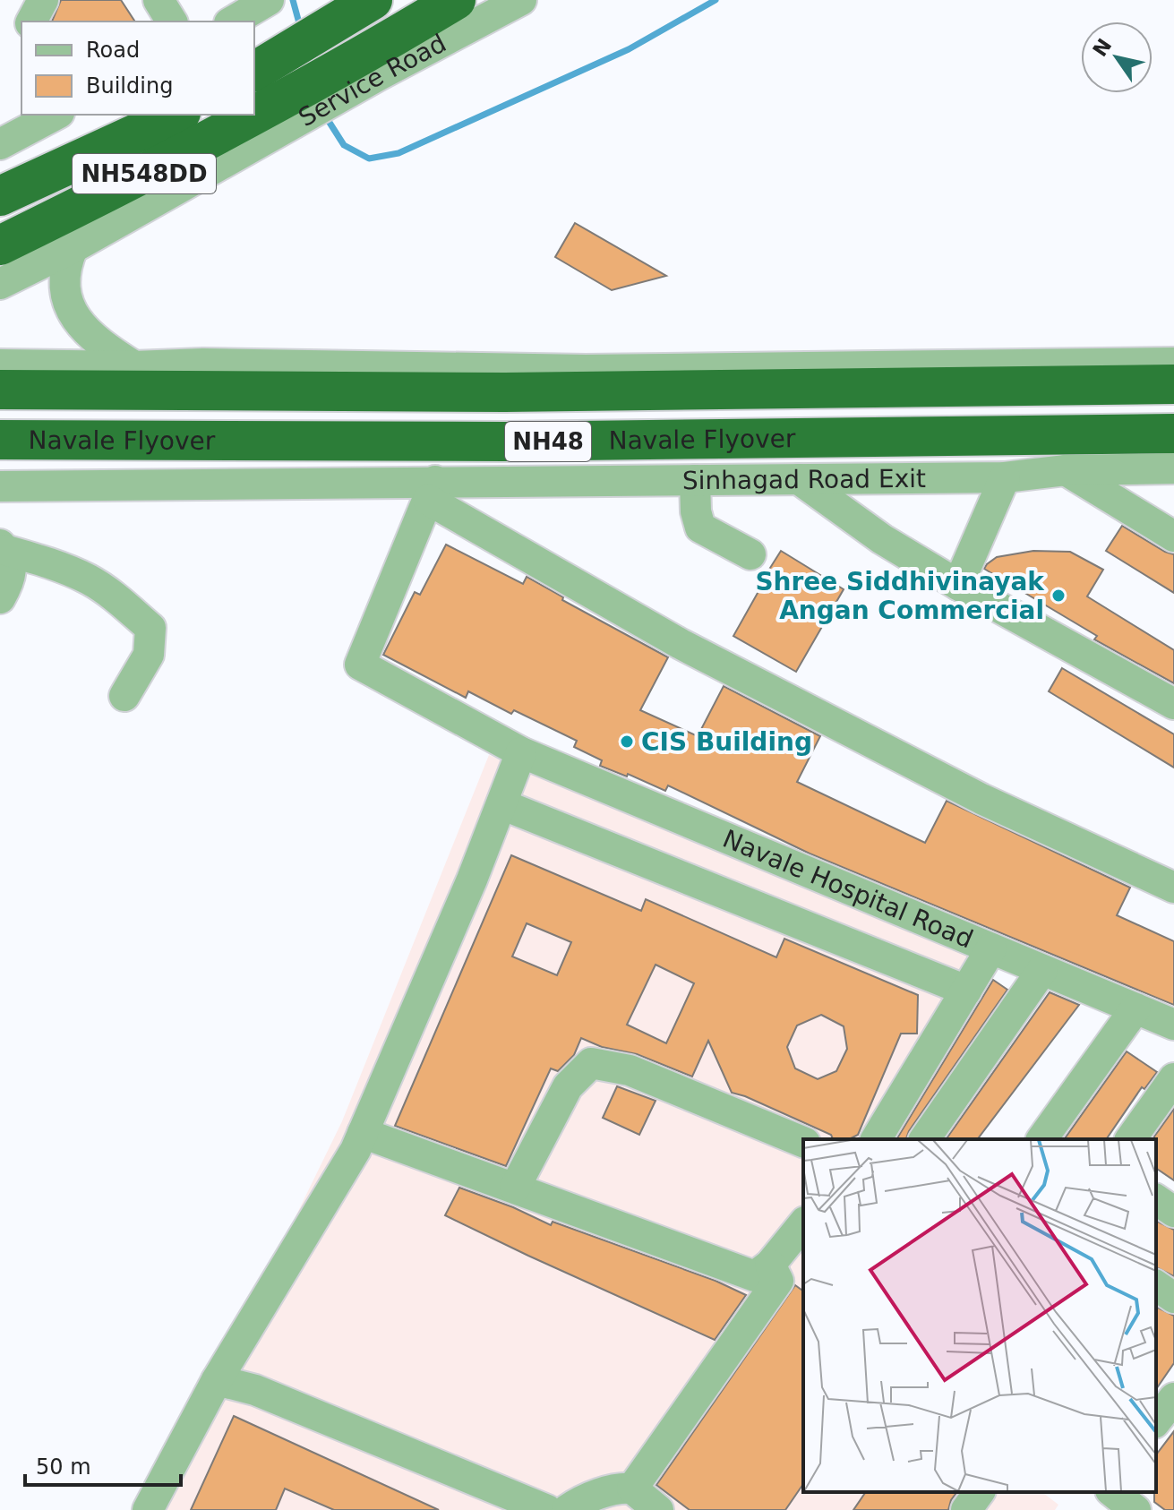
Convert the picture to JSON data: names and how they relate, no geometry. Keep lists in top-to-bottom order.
{
  "streets": {
    "highway": ["NH548DD", "Navale Flyover", "NH48"],
    "street": ["Service Road", "Sinhagad Road Exit", "Navale Hospital Road"]
  },
  "crossings": [
    ["Service Road", "NH548DD"],
    ["Sinhagad Road Exit", "Navale Hospital Road"]
  ],
  "places": ["Shree Siddhivinayak Angan Commercial", "CIS Building"],
  "legend": ["Road", "Building"],
  "scale_bar": "50 m",
  "north": "top left"
}
